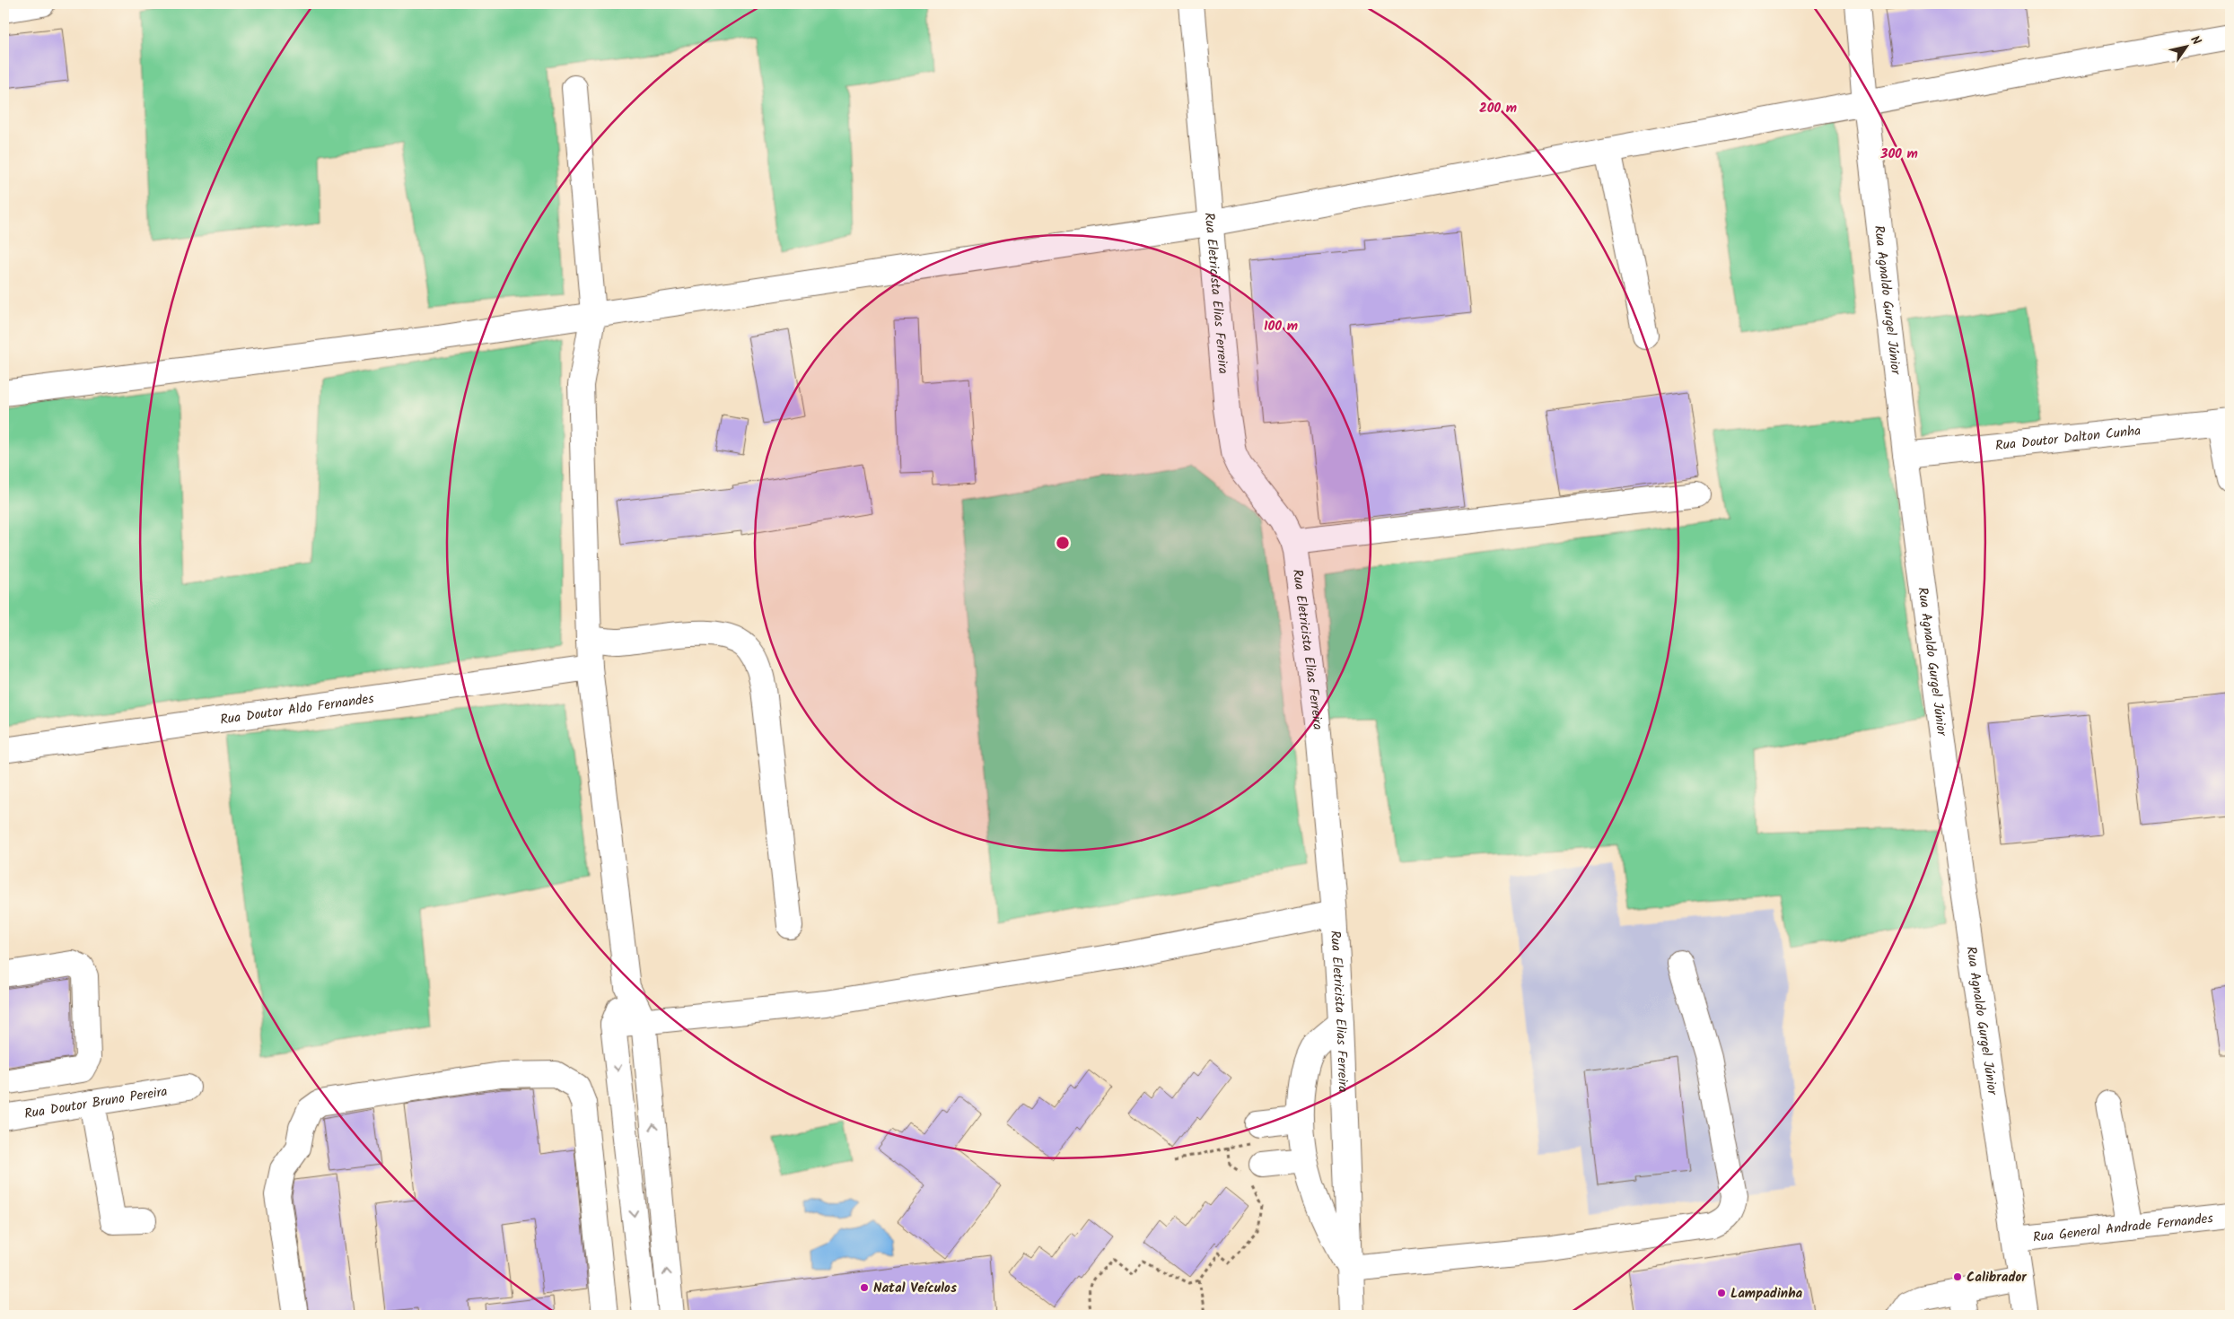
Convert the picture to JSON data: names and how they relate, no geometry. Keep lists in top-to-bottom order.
{
  "streets": {
    "street": [
      "Rua Eletricista Elias Ferreira",
      "Rua Agnaldo Gurgel Júnior",
      "Rua Doutor Dalton Cunha",
      "Rua Doutor Aldo Fernandes",
      "Rua Doutor Bruno Pereira",
      "Rua General Andrade Fernandes"
    ]
  },
  "crossings": [
    ["Rua Agnaldo Gurgel Júnior", "Rua Doutor Dalton Cunha"],
    ["Rua Agnaldo Gurgel Júnior", "Rua General Andrade Fernandes"]
  ],
  "places": ["Calibrador", "Natal Veículos", "Lampadinha"],
  "north": "top right",
  "rings": ["200 m", "300 m", "100 m"]
}
